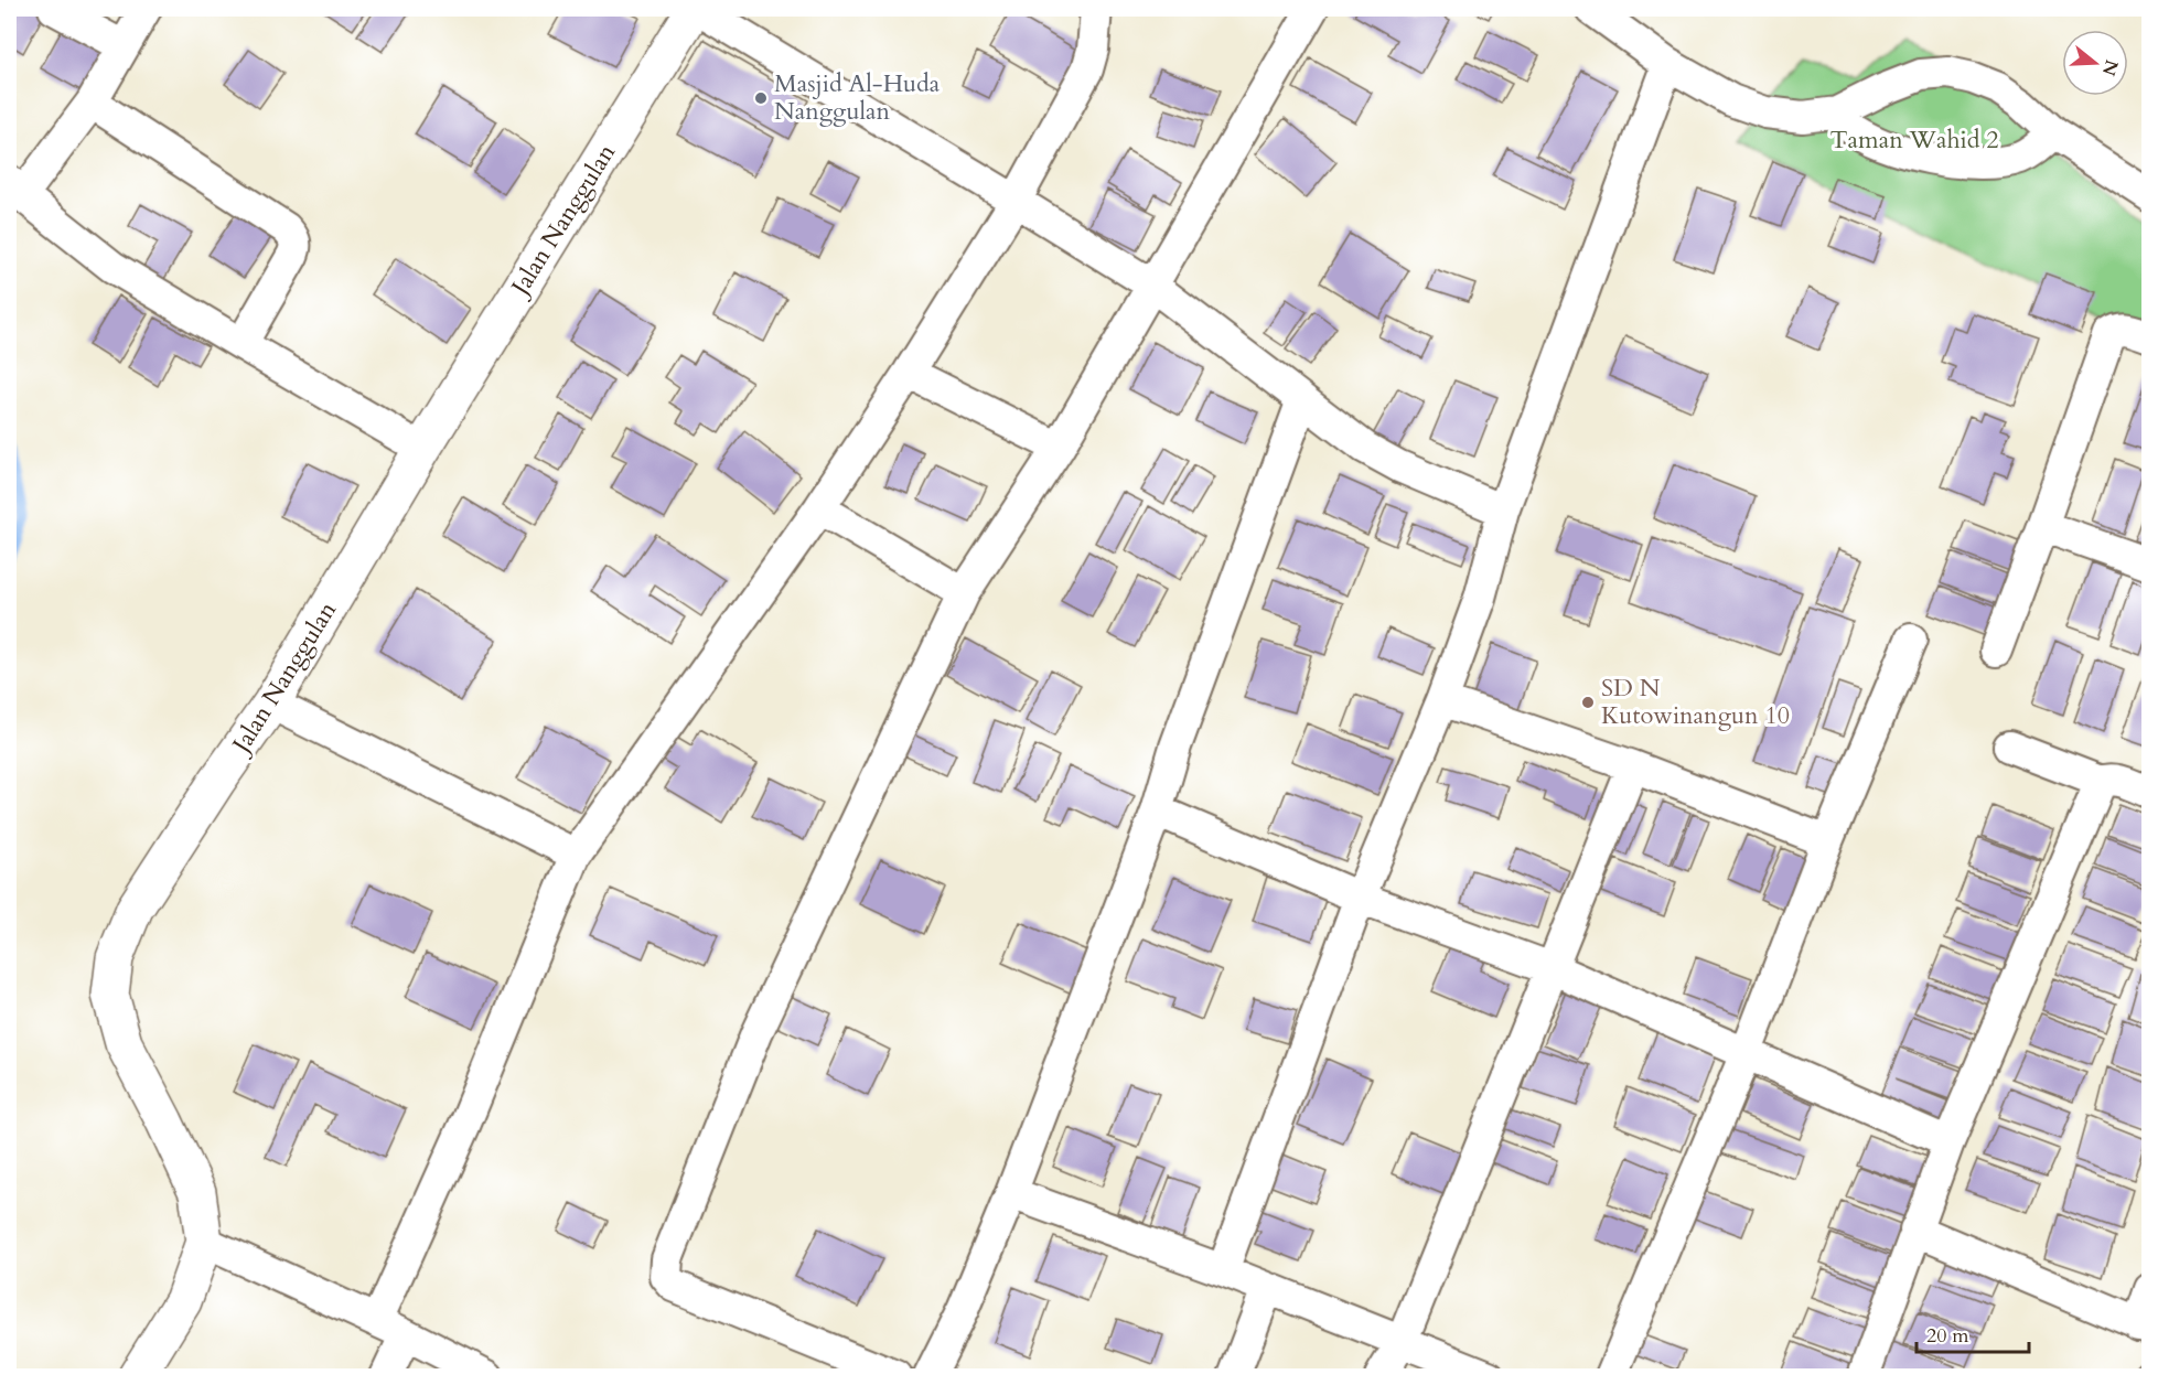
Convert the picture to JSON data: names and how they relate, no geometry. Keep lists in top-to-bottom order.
{
  "streets": {
    "street": ["Jalan Nanggulan"]
  },
  "parks": ["Taman Wahid 2"],
  "places": ["Masjid Al-Huda Nanggulan", "SD N Kutowinangun 10"],
  "scale_bar": "20 m",
  "north": "right"
}
